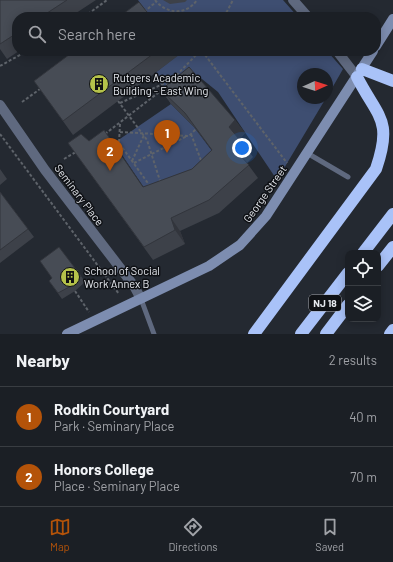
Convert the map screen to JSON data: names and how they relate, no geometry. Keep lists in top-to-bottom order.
{
  "streets": {
    "highway": ["NJ 18"],
    "street": ["George Street", "Seminary Place"]
  },
  "crossings": [
    ["George Street", "Seminary Place"]
  ],
  "places": {
    "building": ["Rutgers Academic Building - East Wing", "School of Social Work Annex B"]
  },
  "north": "right",
  "page": {
    "search": "Search here",
    "pins": ["1", "2"],
    "heading": ["Nearby", "2 results"],
    "list": [
      {
        "mark": "1",
        "name": "Rodkin Courtyard",
        "note": "Park · Seminary Place",
        "value": "40 m"
      },
      {
        "mark": "2",
        "name": "Honors College",
        "note": "Place · Seminary Place",
        "value": "70 m"
      }
    ],
    "nav": ["Map", "Directions", "Saved"]
  }
}
